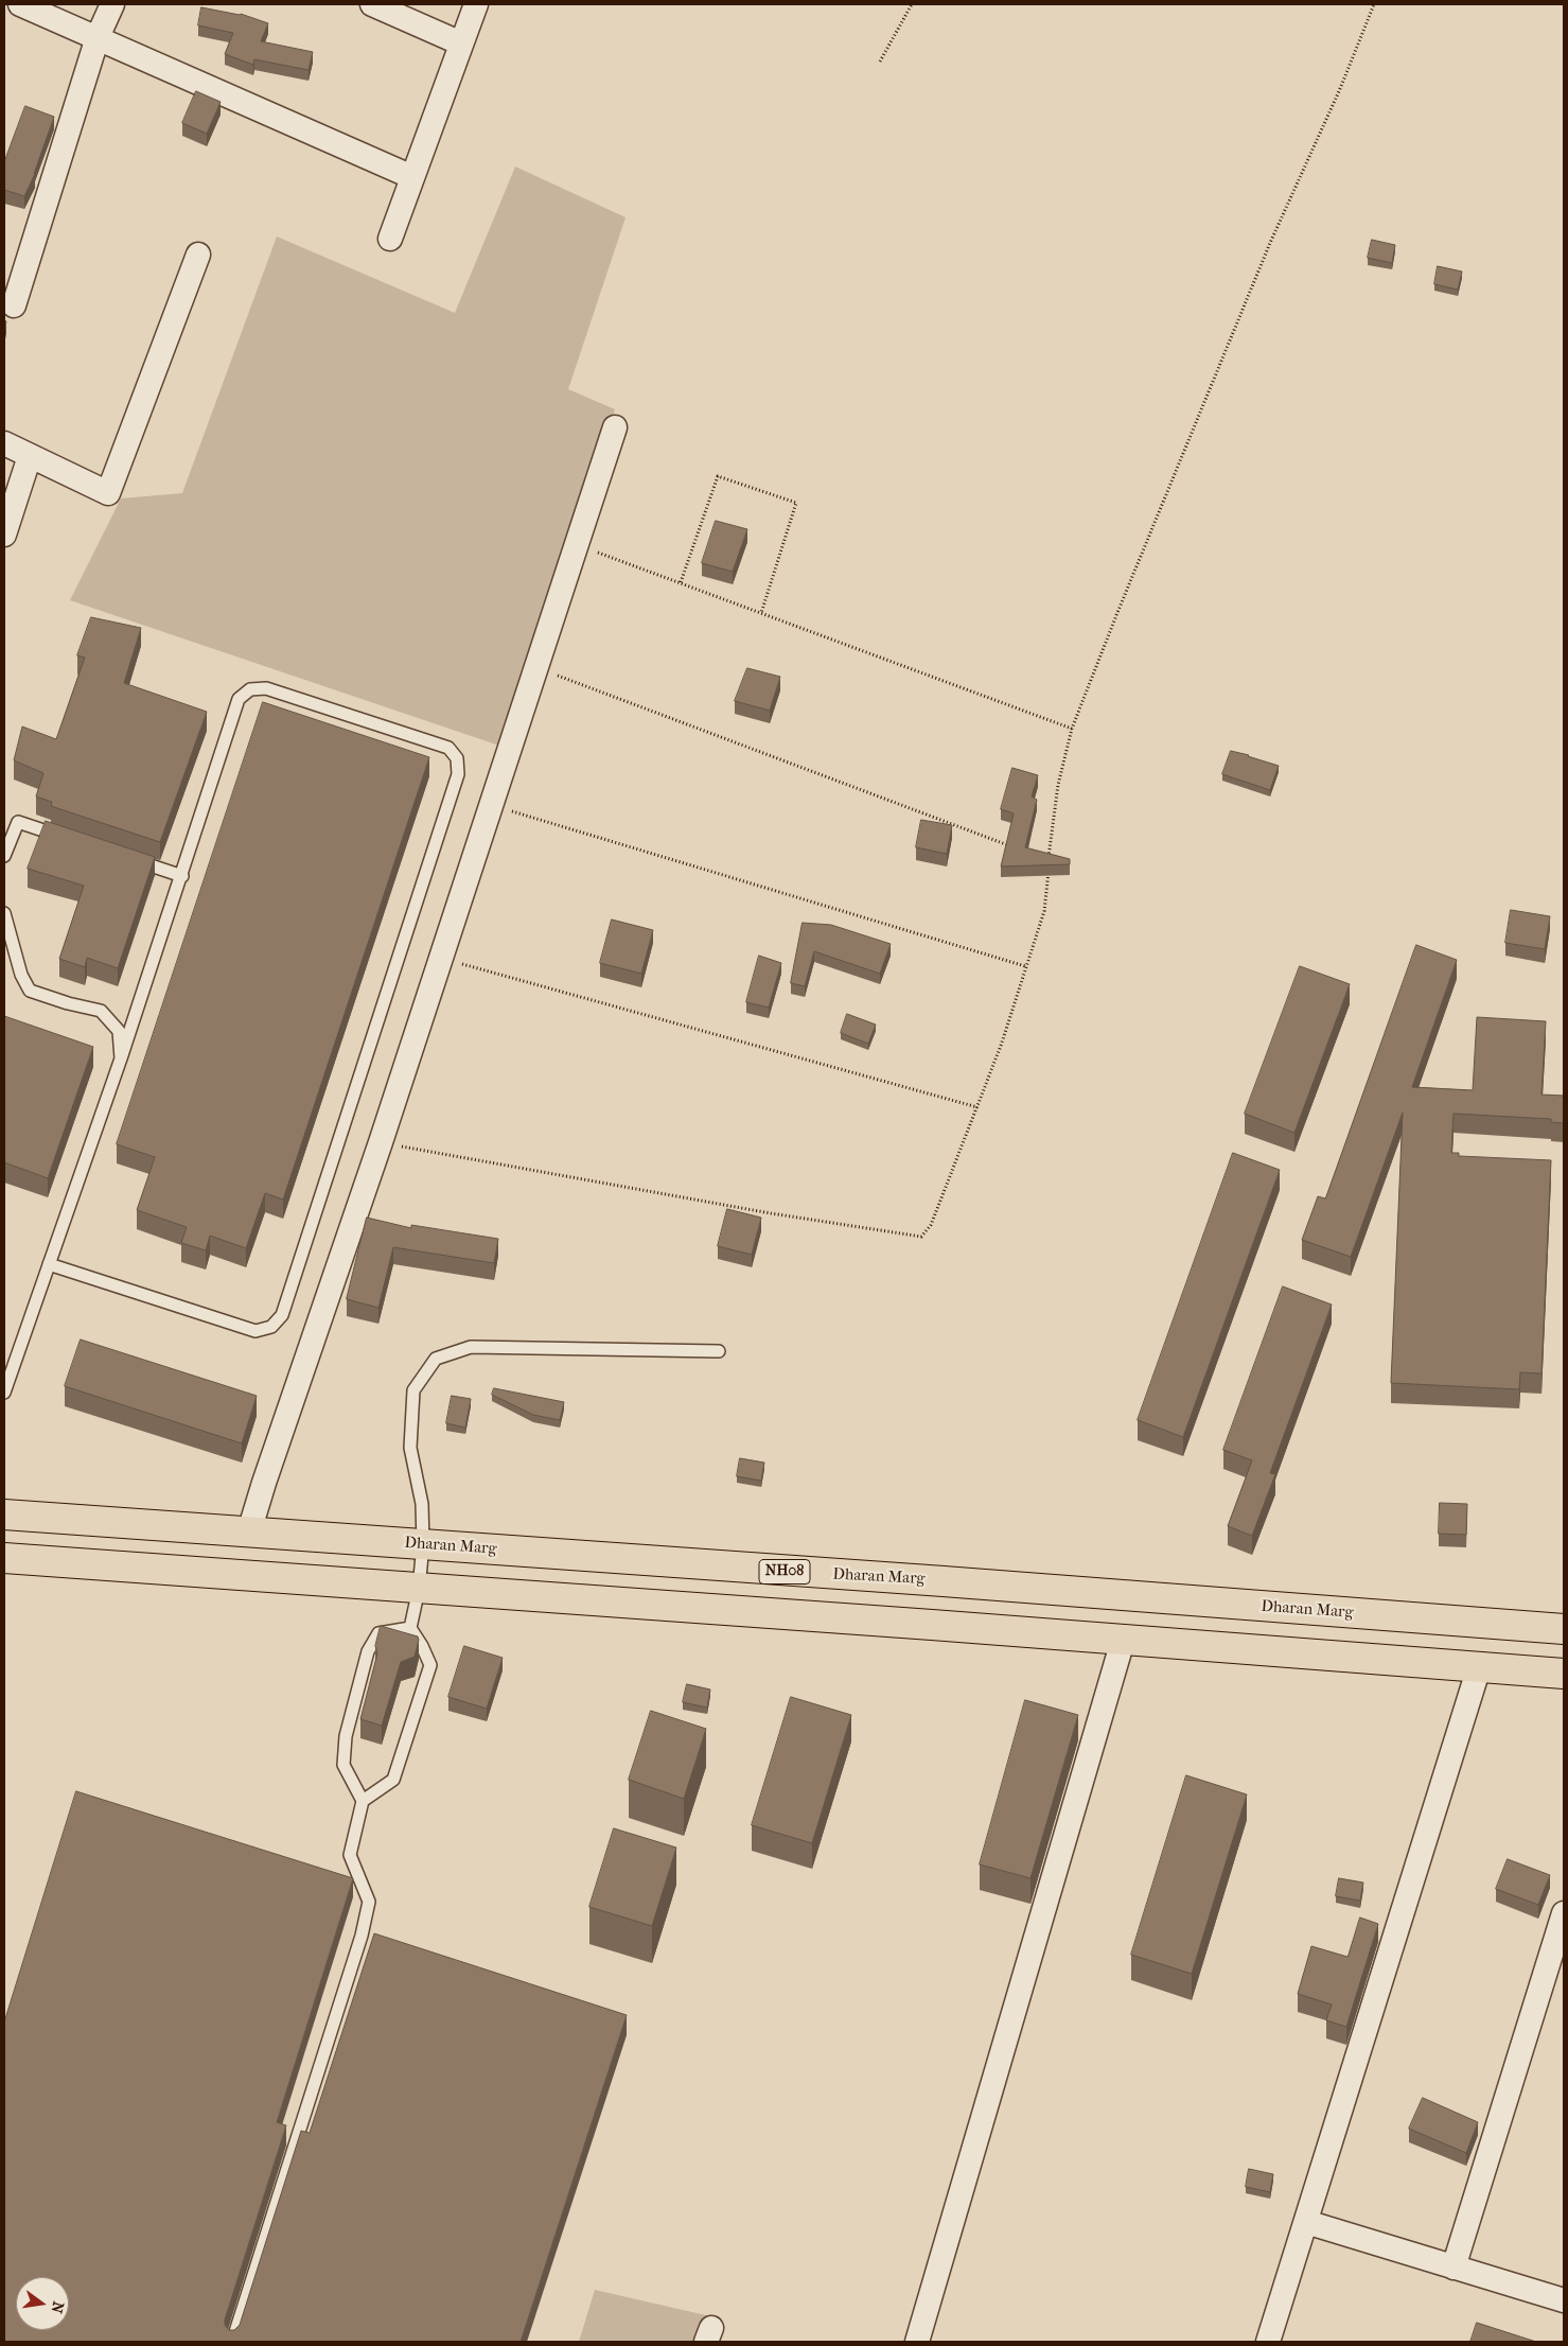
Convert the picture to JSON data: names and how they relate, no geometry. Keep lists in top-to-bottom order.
{
  "streets": {
    "main road": ["Dharan Marg", "NH08"]
  },
  "north": "right"
}
